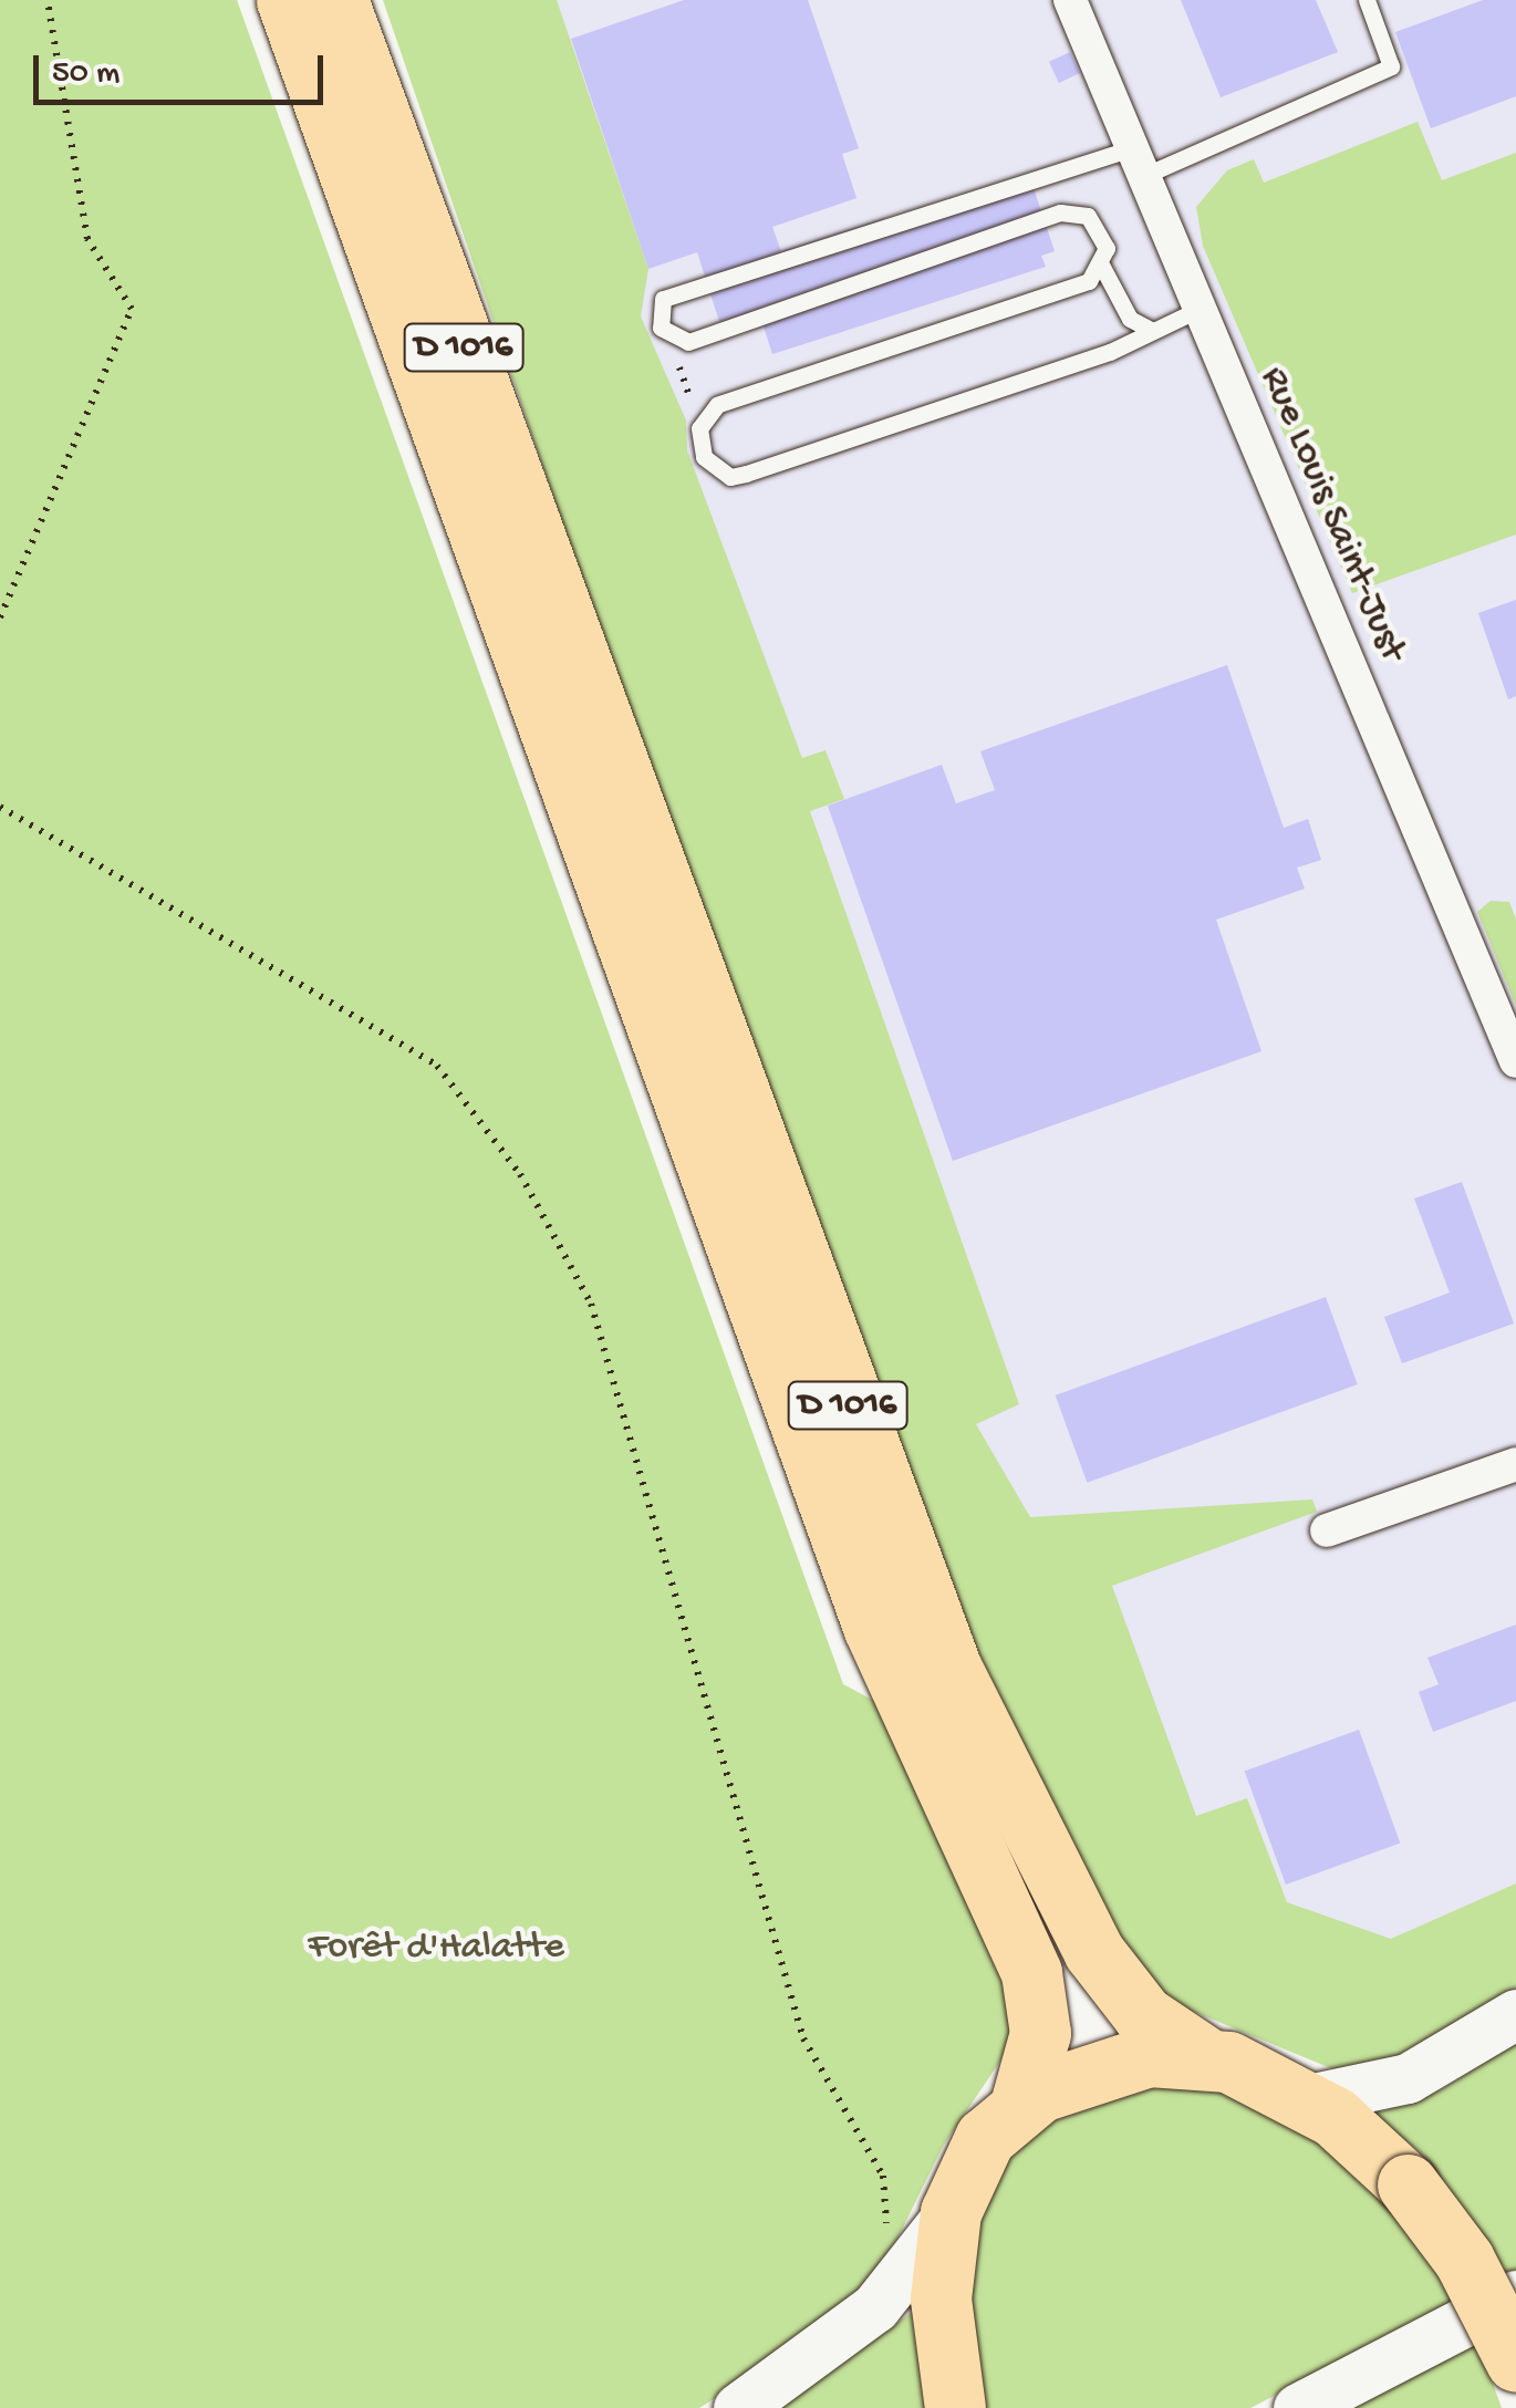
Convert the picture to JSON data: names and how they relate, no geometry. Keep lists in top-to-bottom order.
{
  "streets": {
    "highway": ["D 1016"],
    "street": ["Rue Louis Saint-Just"]
  },
  "parks": ["Forêt d'Halatte"],
  "scale_bar": "50 m"
}
